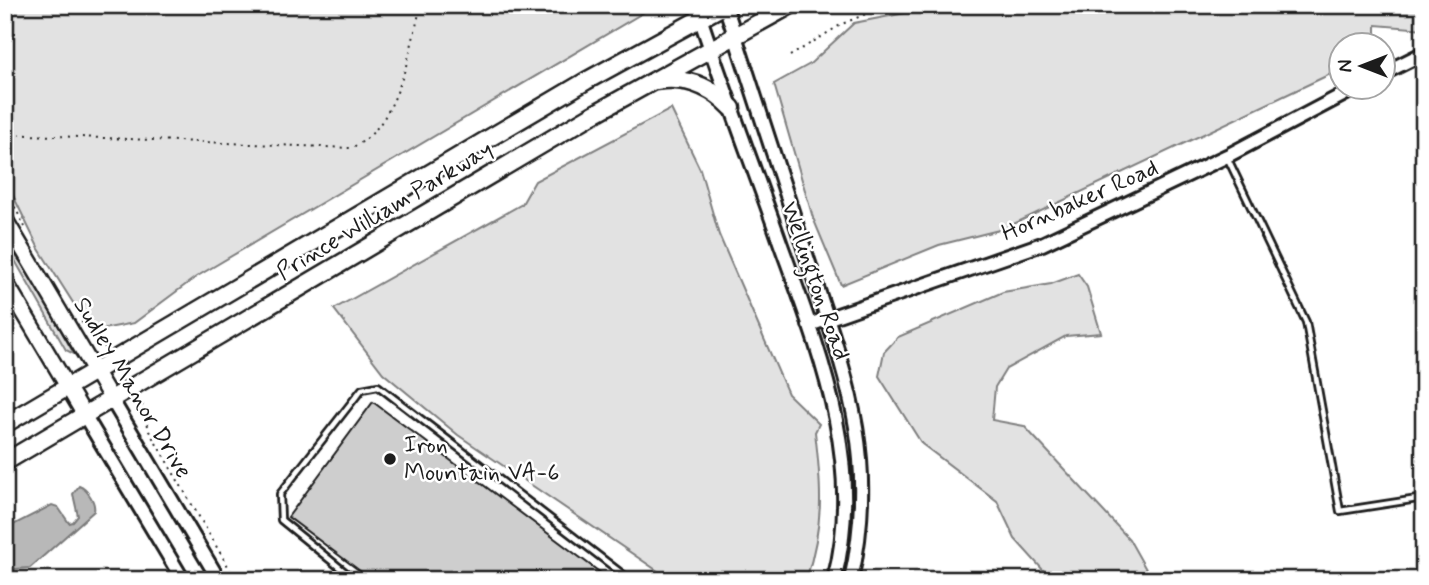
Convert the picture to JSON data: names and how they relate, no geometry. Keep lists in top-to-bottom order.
{
  "streets": {
    "highway": ["Prince William Parkway"],
    "main road": ["Hornbaker Road", "Wellington Road", "Sudley Manor Drive"]
  },
  "crossings": [
    ["Hornbaker Road", "Wellington Road"],
    ["Prince William Parkway", "Wellington Road"],
    ["Prince William Parkway", "Sudley Manor Drive"]
  ],
  "places": ["Iron Mountain VA-6"],
  "north": "left"
}
